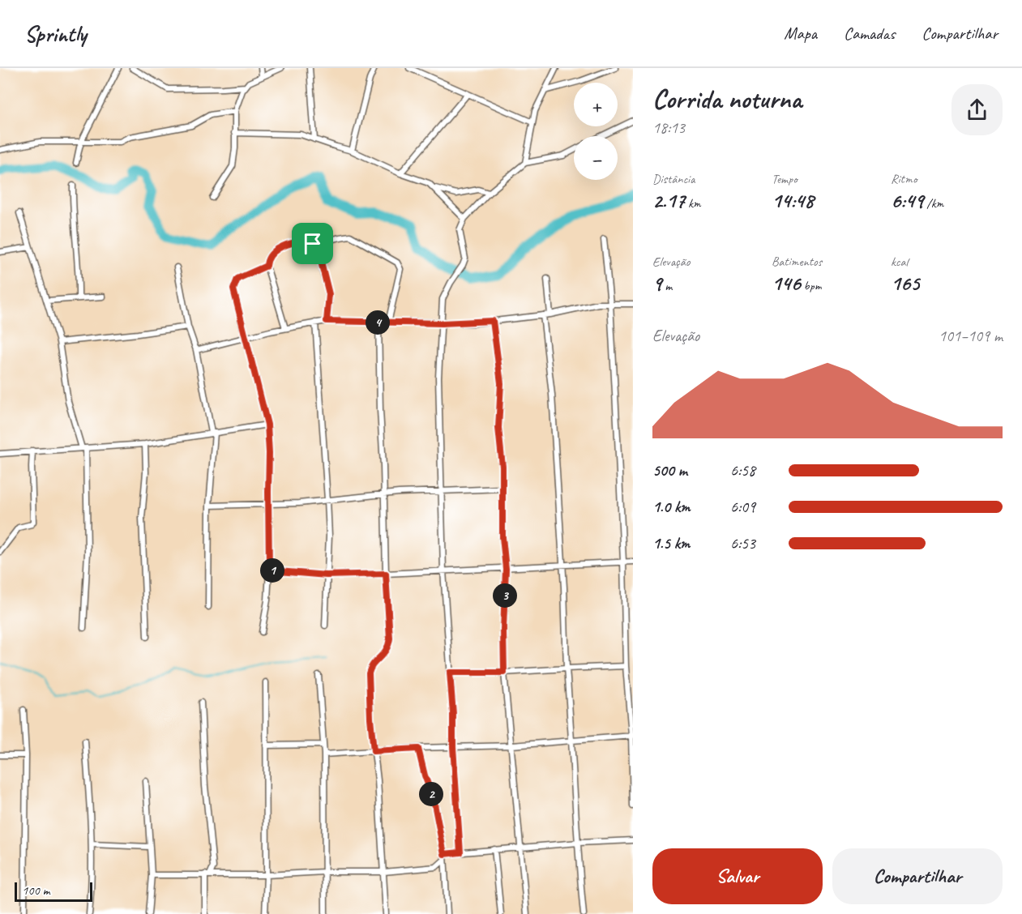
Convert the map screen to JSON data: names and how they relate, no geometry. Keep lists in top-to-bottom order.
{
  "scale_bar": "100 m",
  "page": {
    "header": "Sprintly",
    "nav": ["Mapa", "Camadas", "Compartilhar"],
    "heading": ["Corrida noturna", "18:13"],
    "map_buttons": ["+", "−"],
    "stats": [
      ["Distância", "2.17 km"],
      ["Tempo", "14:48"],
      ["Ritmo", "6:49 /km"],
      ["Elevação", "9 m"],
      ["Batimentos", "146 bpm"],
      ["kcal", "165"]
    ],
    "pins": [
      "4",
      "1",
      "3",
      "2"
    ],
    "chart": ["Elevação", "101–109 m"],
    "list": [
      {
        "name": "500 m",
        "note": "6:58"
      },
      {
        "name": "1.0 km",
        "note": "6:09"
      },
      {
        "name": "1.5 km",
        "note": "6:53"
      }
    ],
    "buttons": ["Salvar", "Compartilhar"],
    "scale": "100 m"
  }
}
